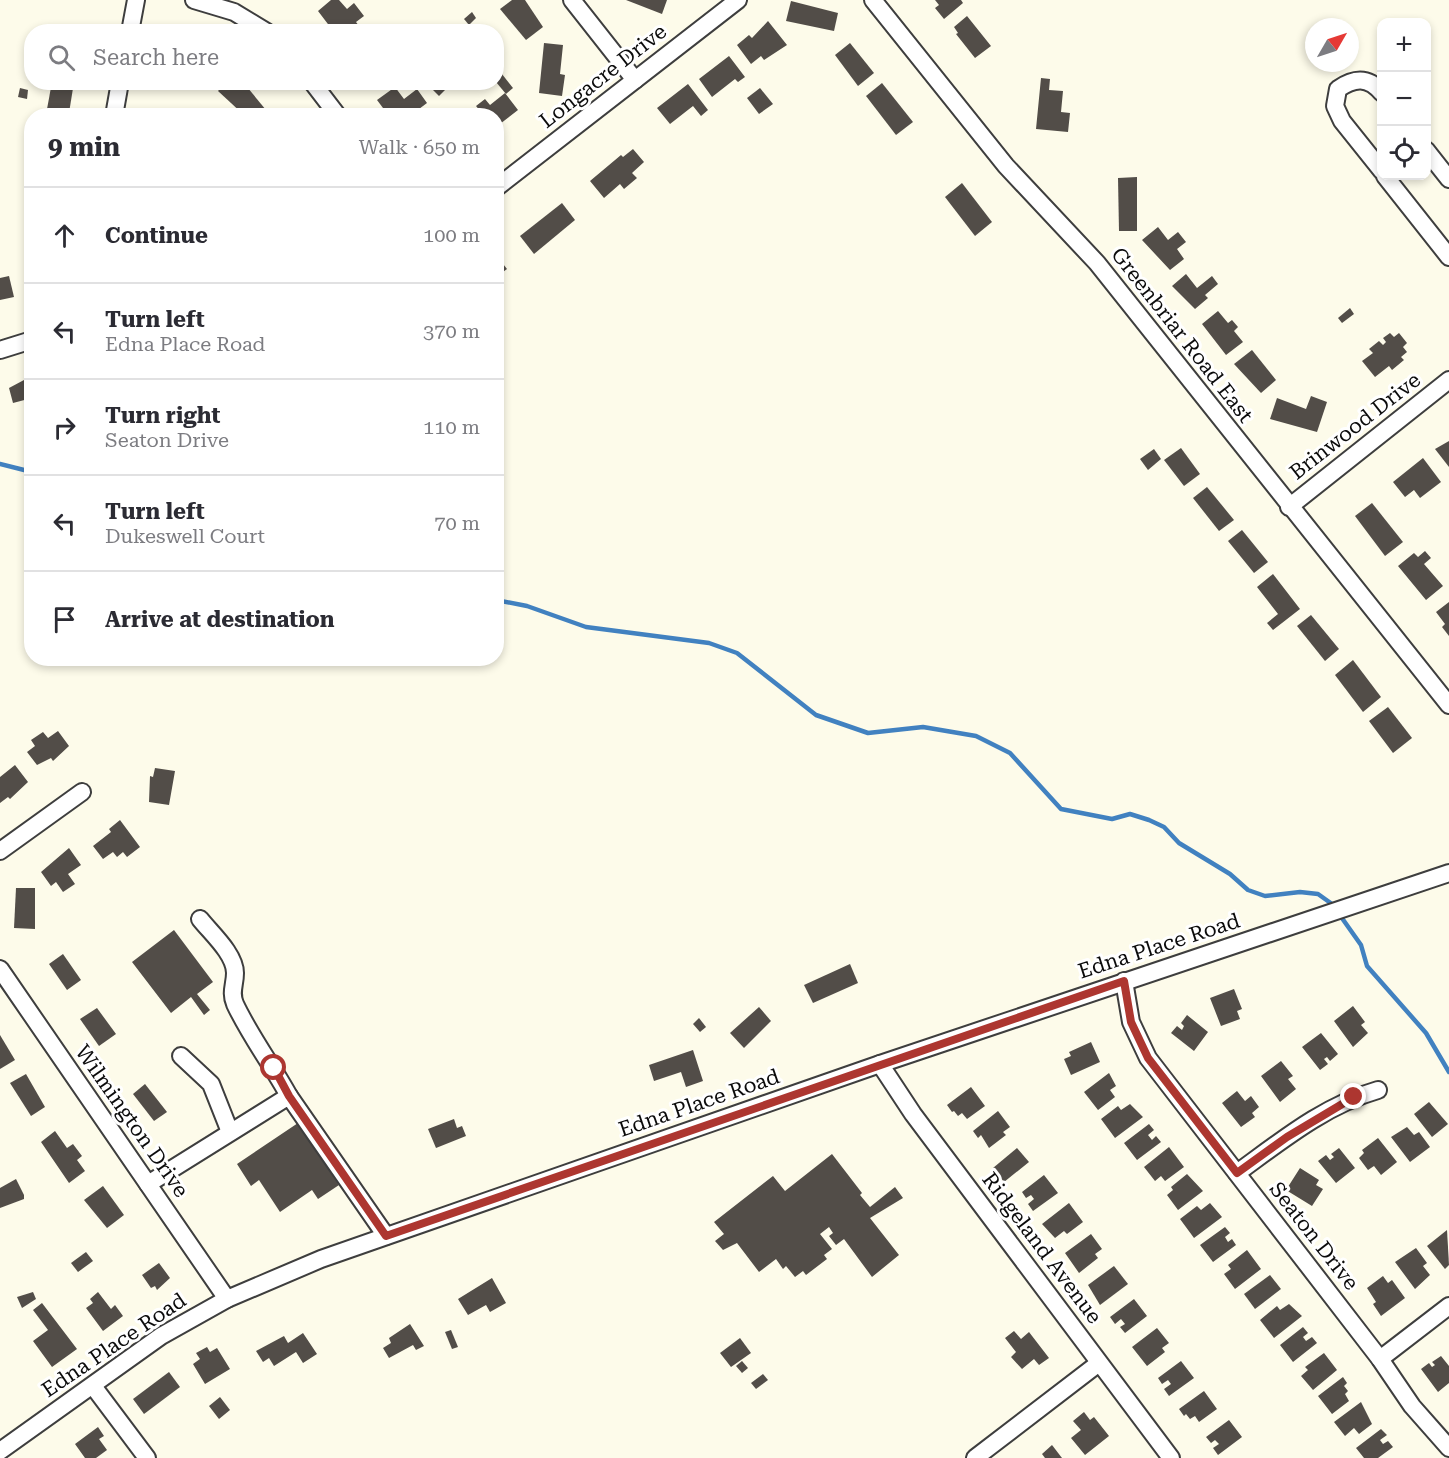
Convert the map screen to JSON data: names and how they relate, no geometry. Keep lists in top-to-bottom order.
{
  "streets": {
    "street": [
      "Longacre Drive",
      "Greenbriar Road East",
      "Brinwood Drive",
      "Edna Place Road",
      "Wilmington Drive",
      "Seaton Drive",
      "Ridgeland Avenue"
    ]
  },
  "crossings": [
    ["Greenbriar Road East", "Brinwood Drive"],
    ["Edna Place Road", "Wilmington Drive"],
    ["Edna Place Road", "Seaton Drive"],
    ["Edna Place Road", "Ridgeland Avenue"]
  ],
  "north": "top right",
  "page": {
    "map_buttons": ["+", "−"],
    "search": "Search here",
    "heading": ["9 min", "Walk · 650 m"],
    "list": [
      ["Continue", "100 m"],
      ["Turn left", "Edna Place Road", "370 m"],
      ["Turn right", "Seaton Drive", "110 m"],
      ["Turn left", "Dukeswell Court", "70 m"],
      "Arrive at destination"
    ]
  }
}
